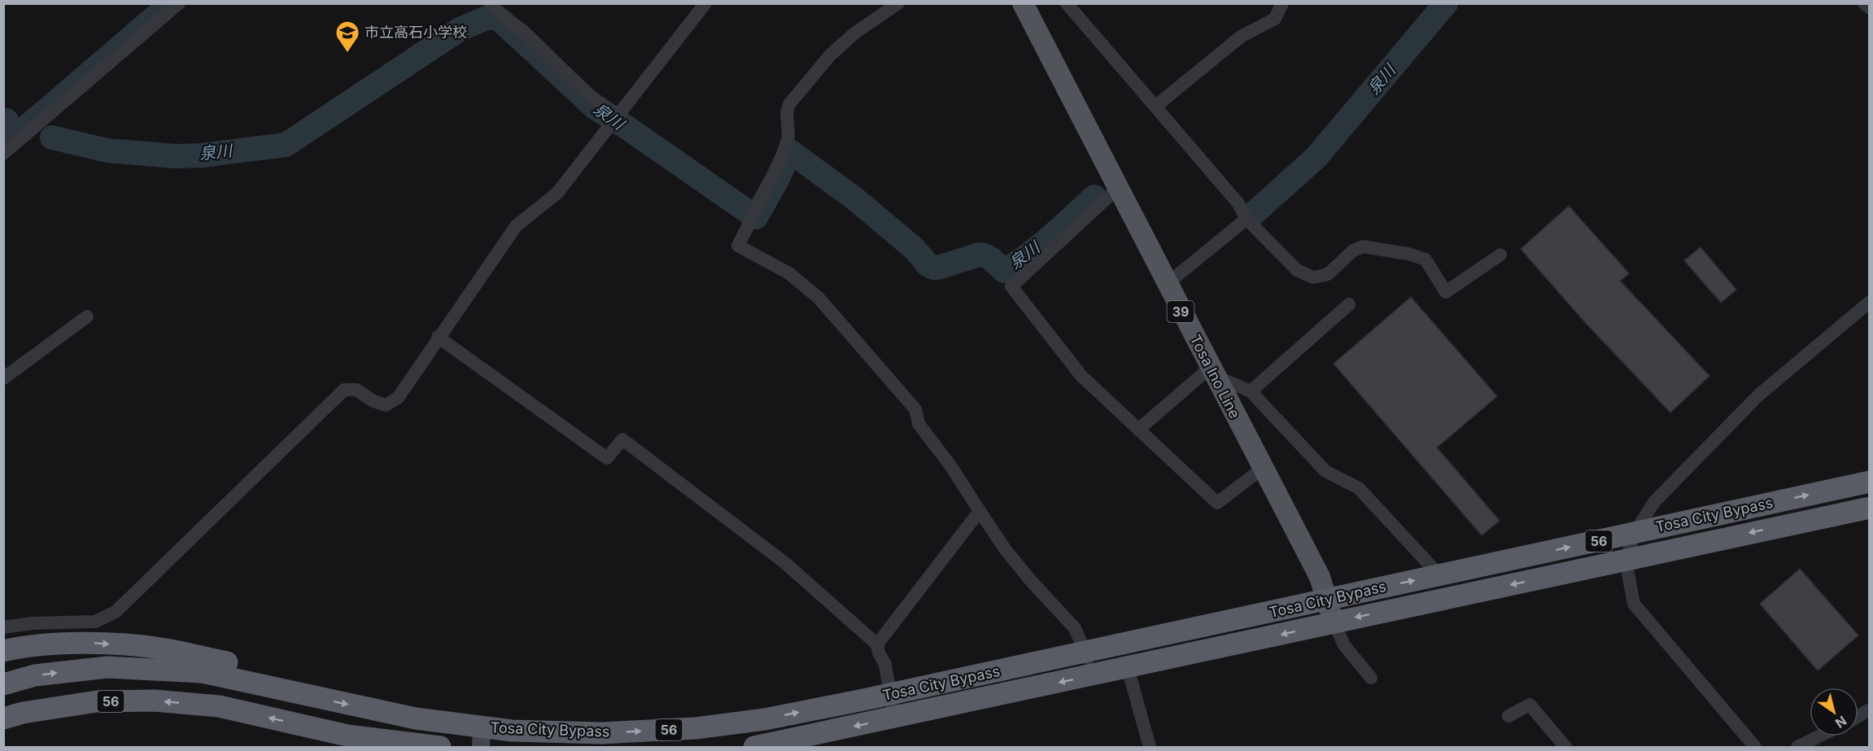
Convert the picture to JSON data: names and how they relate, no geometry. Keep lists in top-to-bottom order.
{
  "streets": {
    "highway": ["Tosa City Bypass", "56"],
    "main road": ["39", "Tosa Ino Line"]
  },
  "crossings": [
    ["Tosa Ino Line", "Tosa City Bypass"]
  ],
  "water": ["泉川"],
  "places": {
    "school or university": ["市立高石小学校"]
  },
  "north": "bottom right"
}
